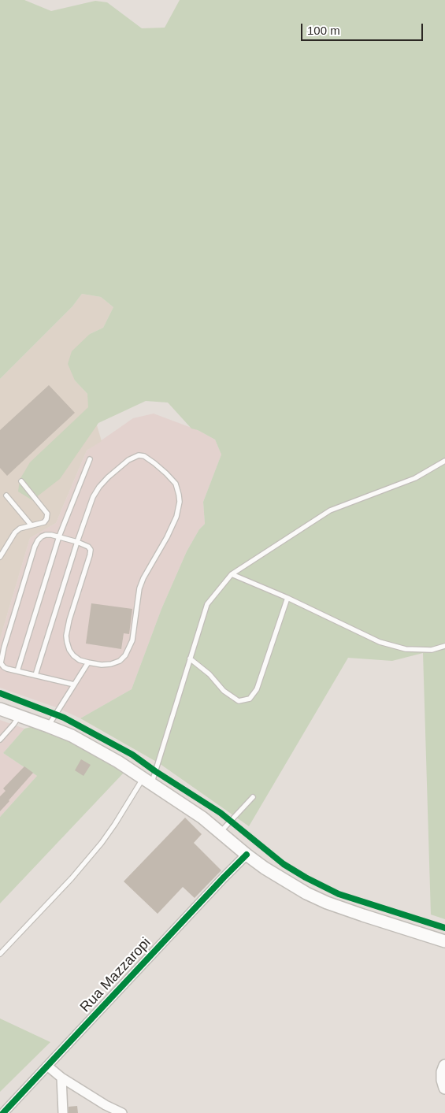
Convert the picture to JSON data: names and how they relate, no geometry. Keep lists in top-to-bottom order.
{
  "streets": {
    "street": ["Rua Mazzaropi"]
  },
  "scale_bar": "100 m"
}
